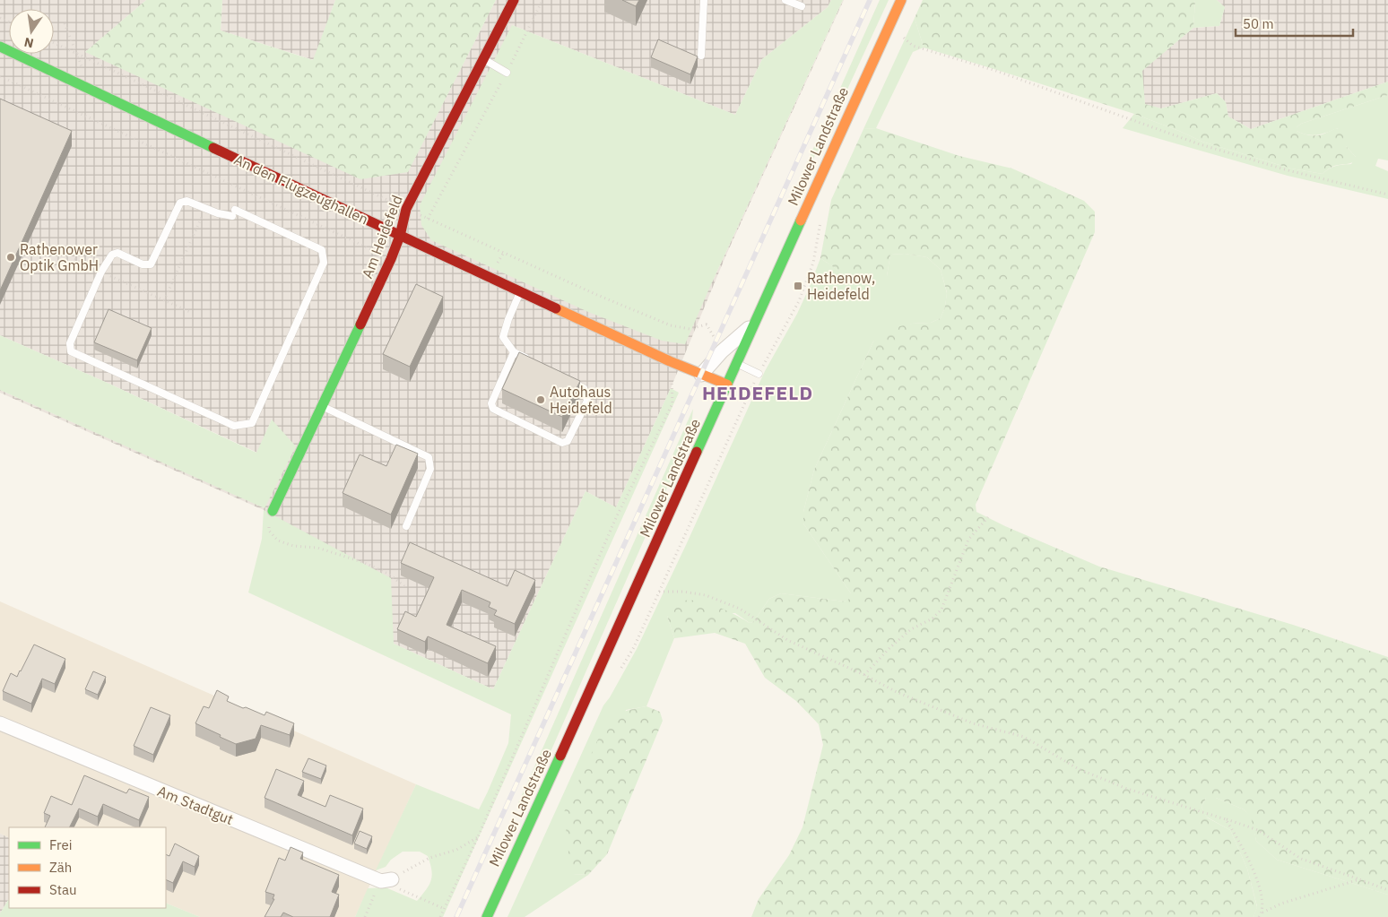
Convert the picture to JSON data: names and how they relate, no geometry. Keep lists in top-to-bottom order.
{
  "streets": {
    "street": [
      "Milower Landstraße",
      "An den Flugzeughallen",
      "Am Heidefeld",
      "Am Stadtgut"
    ]
  },
  "crossings": [
    ["Milower Landstraße", "An den Flugzeughallen"],
    ["An den Flugzeughallen", "Am Heidefeld"]
  ],
  "districts": ["HEIDEFELD"],
  "places": {
    "other": ["Rathenower Optik GmbH", "Autohaus Heidefeld"],
    "transit": ["Rathenow, Heidefeld"]
  },
  "legend": ["Frei", "Zäh", "Stau"],
  "scale_bar": "50 m",
  "north": "bottom"
}
